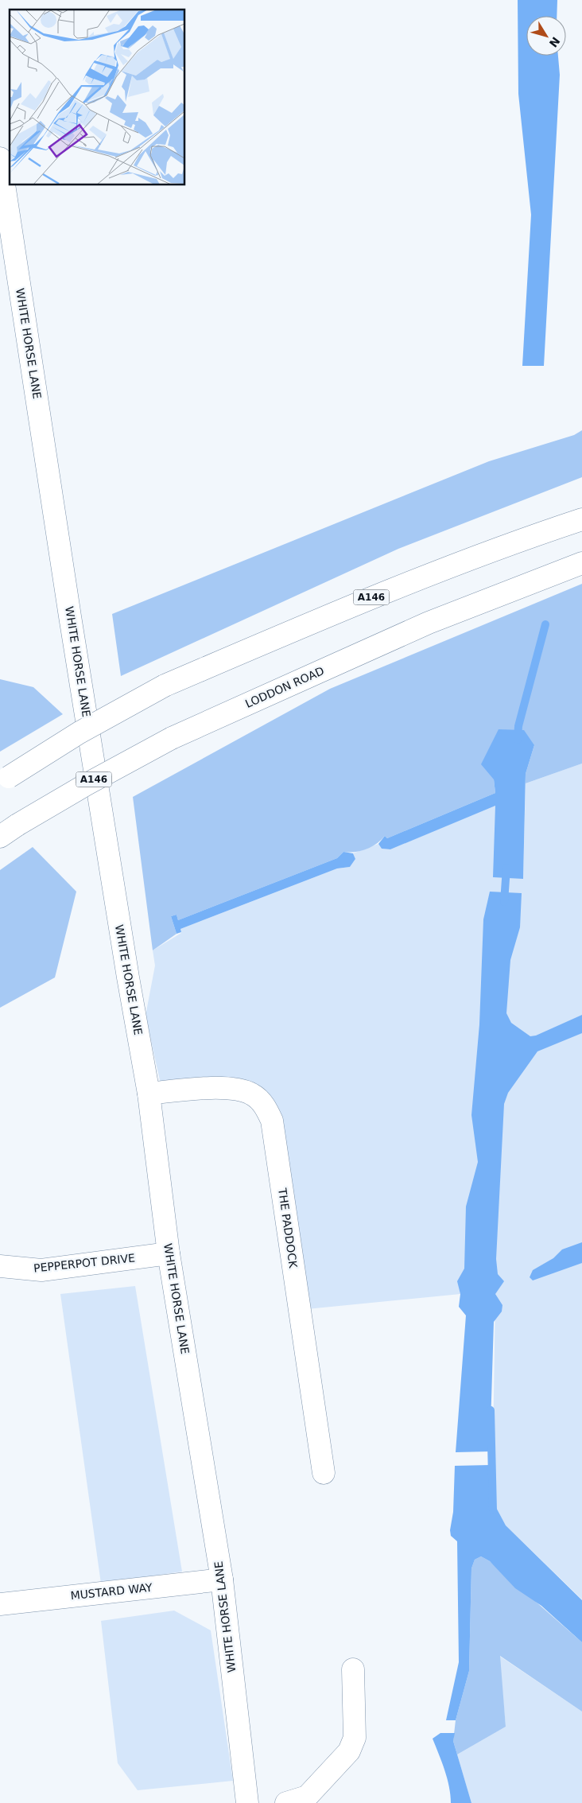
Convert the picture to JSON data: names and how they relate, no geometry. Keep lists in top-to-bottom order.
{
  "streets": {
    "main road": [
      "WHITE HORSE LANE",
      "A146",
      "LODDON ROAD",
      "THE PADDOCK",
      "PEPPERPOT DRIVE",
      "MUSTARD WAY"
    ]
  },
  "crossings": [
    ["WHITE HORSE LANE", "THE PADDOCK"],
    ["WHITE HORSE LANE", "PEPPERPOT DRIVE"],
    ["WHITE HORSE LANE", "MUSTARD WAY"]
  ],
  "north": "bottom right"
}
